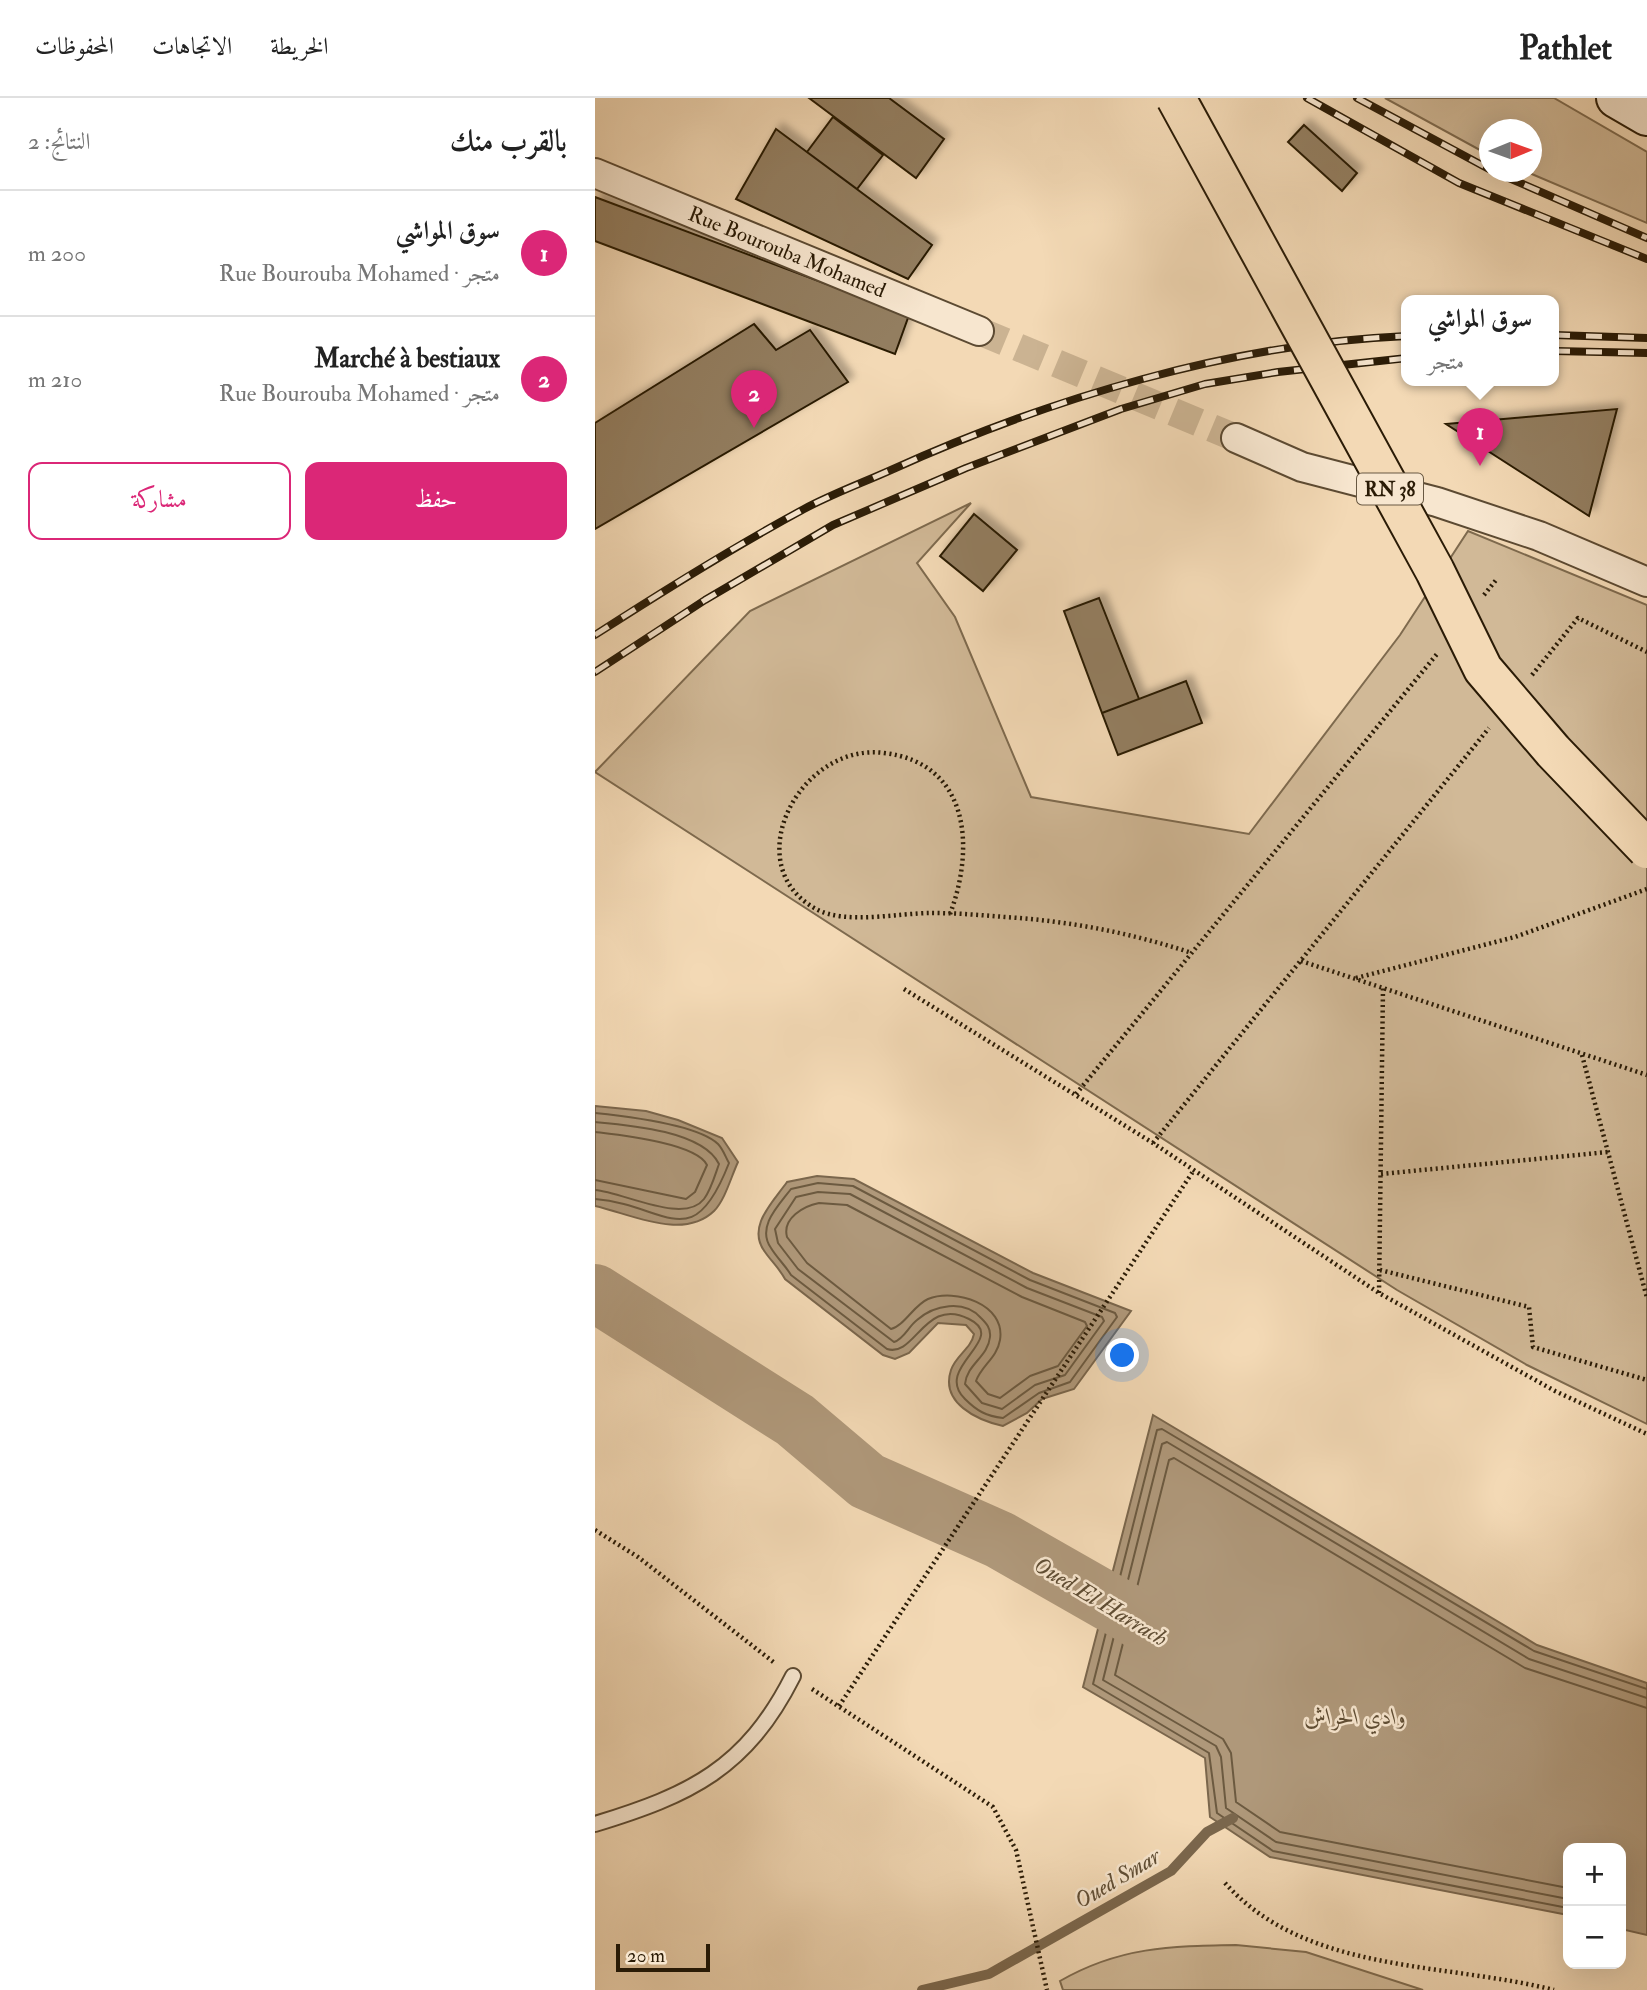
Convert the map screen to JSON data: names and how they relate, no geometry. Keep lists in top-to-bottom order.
{
  "streets": {
    "main road": ["RN 38"],
    "street": ["Rue Bourouba Mohamed"]
  },
  "water": ["Oued El Harrach", "وادي الحراش", "Oued Smar"],
  "scale_bar": "20 m",
  "north": "right",
  "page": {
    "header": "Pathlet",
    "nav": ["الخريطة", "الاتجاهات", "المحفوظات"],
    "heading": ["بالقرب منك", "النتائج: 2"],
    "list": [
      {
        "mark": "1",
        "name": "سوق المواشي",
        "note": "متجر · Rue Bourouba Mohamed",
        "value": "200 m"
      },
      {
        "mark": "2",
        "name": "Marché à bestiaux",
        "note": "متجر · Rue Bourouba Mohamed",
        "value": "210 m"
      }
    ],
    "popup": ["سوق المواشي", "متجر"],
    "pins": ["2", "1"],
    "buttons": ["حفظ", "مشاركة"],
    "map_buttons": ["+", "−"],
    "scale": "20 m"
  }
}
